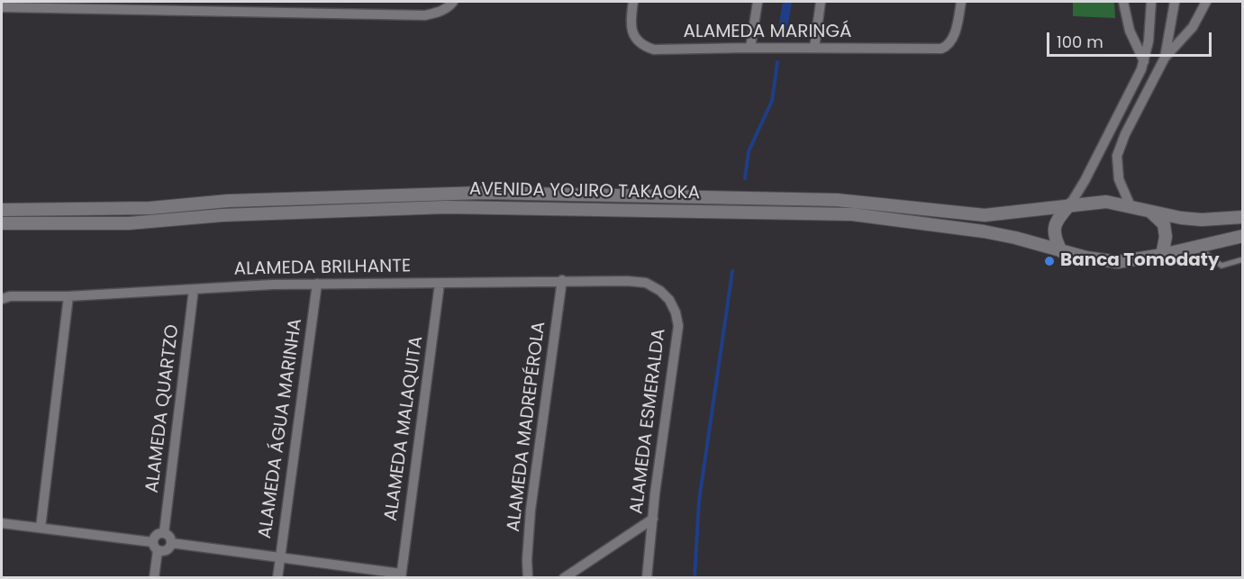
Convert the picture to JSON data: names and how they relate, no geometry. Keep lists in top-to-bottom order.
{
  "streets": {
    "main road": ["AVENIDA YOJIRO TAKAOKA"],
    "street": [
      "ALAMEDA MARINGÁ",
      "ALAMEDA BRILHANTE",
      "ALAMEDA QUARTZO",
      "ALAMEDA ESMERALDA",
      "ALAMEDA MADREPÉROLA",
      "ALAMEDA ÁGUA MARINHA",
      "ALAMEDA MALAQUITA"
    ]
  },
  "crossings": [
    ["ALAMEDA BRILHANTE", "ALAMEDA QUARTZO"],
    ["ALAMEDA BRILHANTE", "ALAMEDA ESMERALDA"],
    ["ALAMEDA BRILHANTE", "ALAMEDA MADREPÉROLA"],
    ["ALAMEDA BRILHANTE", "ALAMEDA ÁGUA MARINHA"],
    ["ALAMEDA BRILHANTE", "ALAMEDA MALAQUITA"]
  ],
  "places": ["Banca Tomodaty"],
  "scale_bar": "100 m"
}
